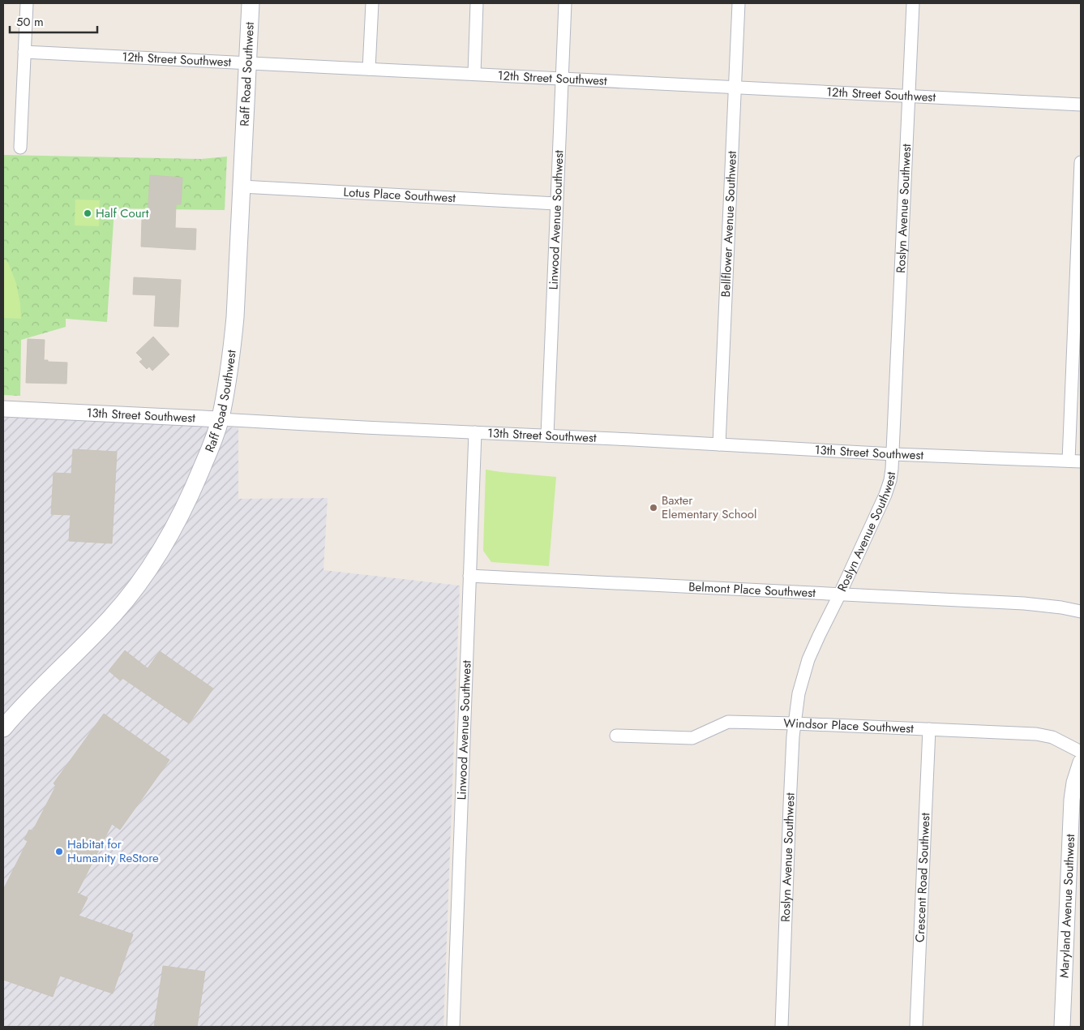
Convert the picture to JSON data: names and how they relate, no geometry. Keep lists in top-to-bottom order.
{
  "streets": {
    "main road": ["Raff Road Southwest"],
    "street": [
      "12th Street Southwest",
      "Lotus Place Southwest",
      "Roslyn Avenue Southwest",
      "Linwood Avenue Southwest",
      "Bellflower Avenue Southwest",
      "13th Street Southwest",
      "Belmont Place Southwest",
      "Windsor Place Southwest",
      "Crescent Road Southwest",
      "Maryland Avenue Southwest"
    ]
  },
  "crossings": [
    ["12th Street Southwest", "Raff Road Southwest"],
    ["12th Street Southwest", "Roslyn Avenue Southwest"],
    ["12th Street Southwest", "Linwood Avenue Southwest"],
    ["12th Street Southwest", "Bellflower Avenue Southwest"],
    ["Raff Road Southwest", "Lotus Place Southwest"],
    ["Raff Road Southwest", "13th Street Southwest"],
    ["Lotus Place Southwest", "Linwood Avenue Southwest"],
    ["Roslyn Avenue Southwest", "13th Street Southwest"],
    ["Roslyn Avenue Southwest", "Belmont Place Southwest"],
    ["Roslyn Avenue Southwest", "Windsor Place Southwest"],
    ["Linwood Avenue Southwest", "13th Street Southwest"],
    ["Linwood Avenue Southwest", "Belmont Place Southwest"],
    ["Bellflower Avenue Southwest", "13th Street Southwest"],
    ["Windsor Place Southwest", "Crescent Road Southwest"]
  ],
  "places": ["Half Court", "Baxter Elementary School", "Habitat for Humanity ReStore"],
  "scale_bar": "50 m"
}
